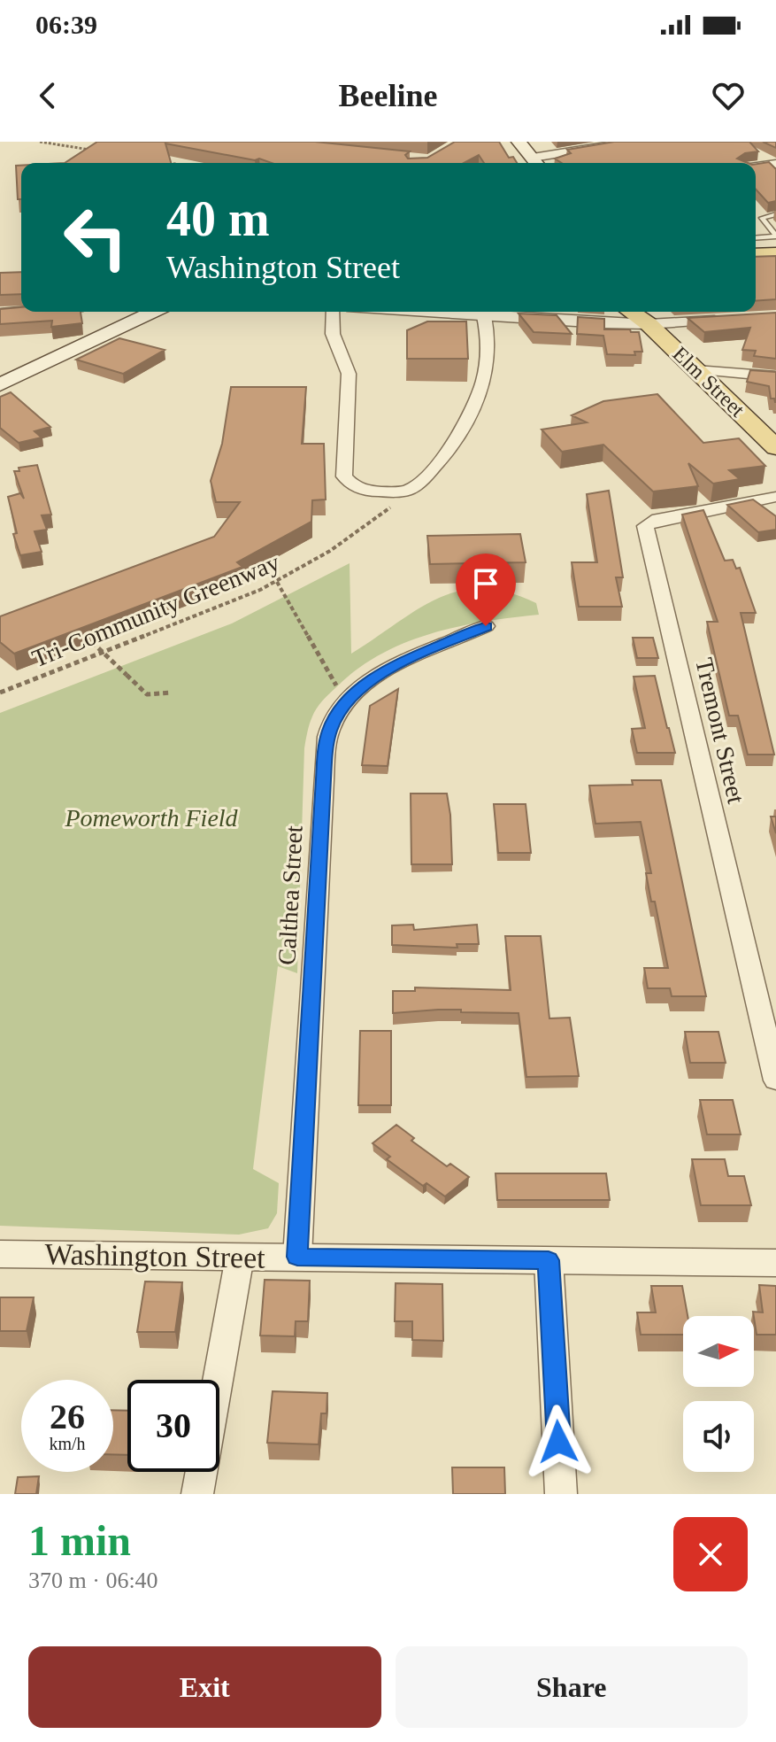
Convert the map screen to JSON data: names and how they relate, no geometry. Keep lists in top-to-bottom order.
{
  "streets": {
    "main road": ["Elm Street"],
    "street": ["Tremont Street", "Calthea Street", "Washington Street"],
    "path": ["Tri-Community Greenway"]
  },
  "crossings": [
    ["Calthea Street", "Washington Street"]
  ],
  "parks": ["Pomeworth Field"],
  "north": "right",
  "page": {
    "status": "06:39",
    "header": "Beeline",
    "turn": ["40 m", "Washington Street"],
    "speed": "26 km/h",
    "limit": "30",
    "heading": ["1 min", "370 m · 06:40"],
    "buttons": ["Exit", "Share"]
  }
}
